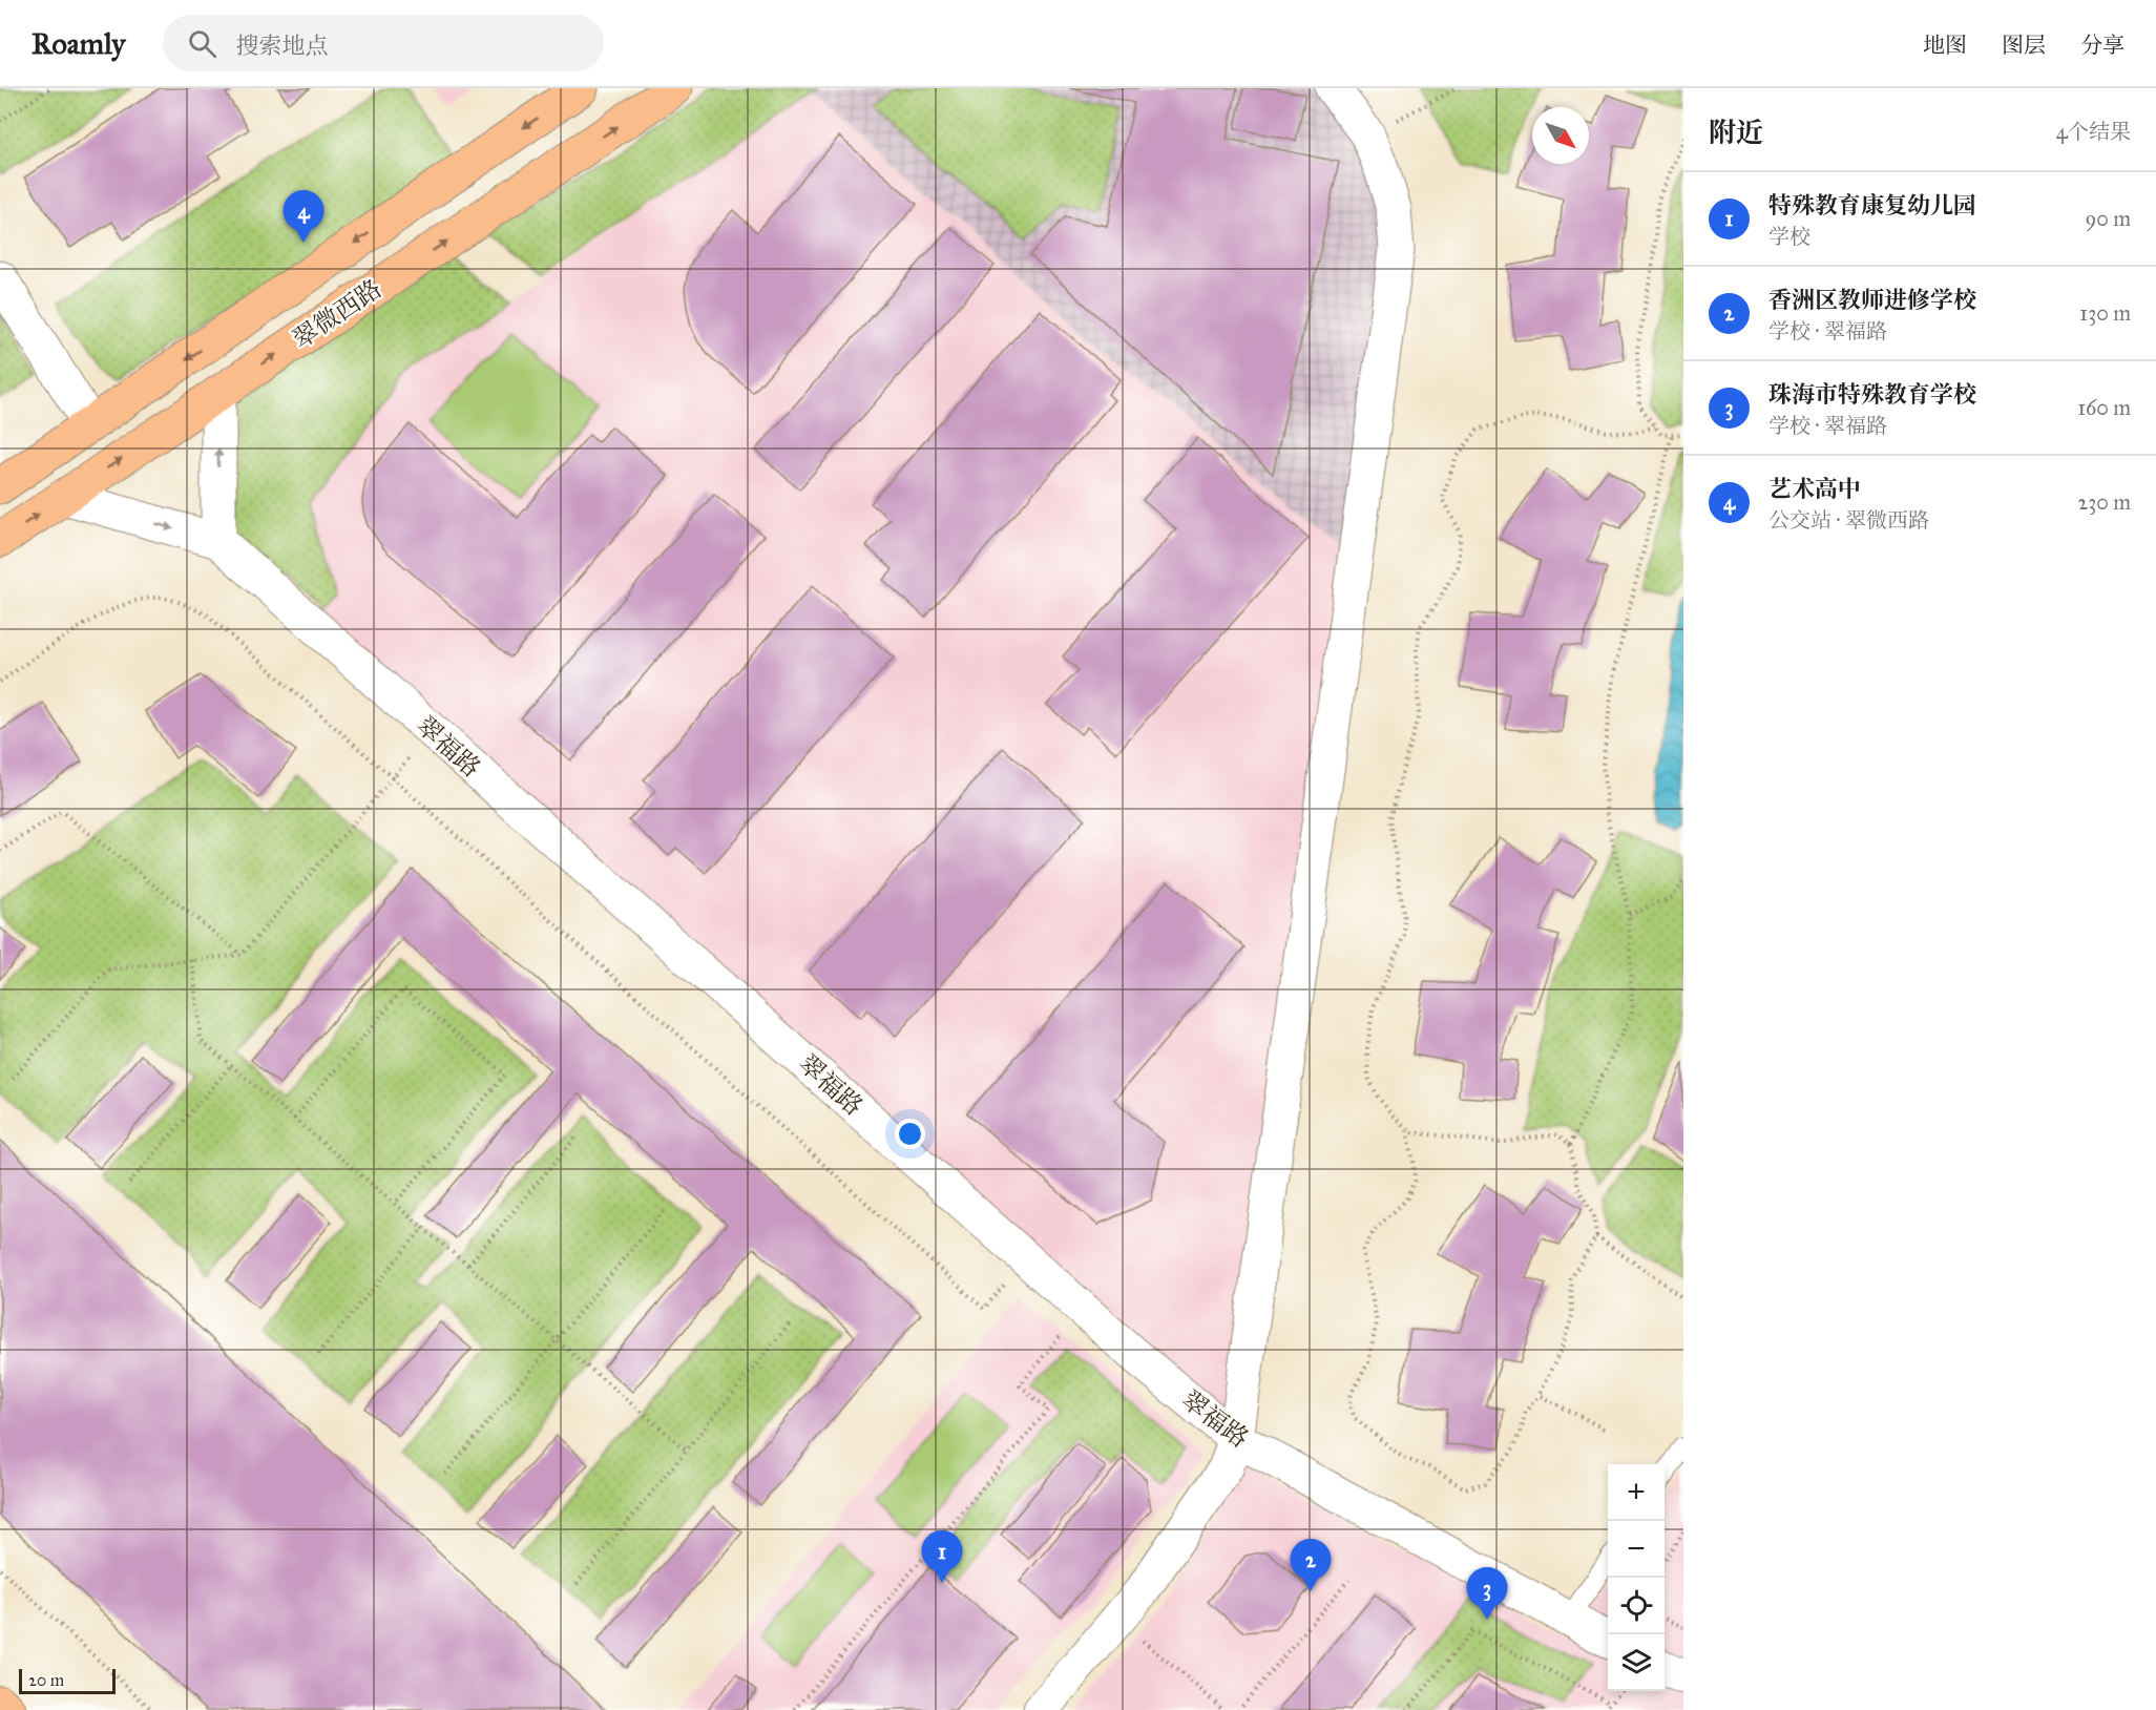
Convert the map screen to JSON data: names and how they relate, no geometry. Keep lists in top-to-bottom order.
{
  "streets": {
    "main road": ["翠微西路"],
    "street": ["翠福路"]
  },
  "scale_bar": "20 m",
  "north": "bottom right",
  "page": {
    "header": "Roamly",
    "search": "搜索地点",
    "nav": ["地图", "图层", "分享"],
    "heading": ["附近", "4个结果"],
    "list": [
      {
        "mark": "1",
        "name": "特殊教育康复幼儿园",
        "note": "学校",
        "value": "90 m"
      },
      {
        "mark": "2",
        "name": "香洲区教师进修学校",
        "note": "学校 · 翠福路",
        "value": "130 m"
      },
      {
        "mark": "3",
        "name": "珠海市特殊教育学校",
        "note": "学校 · 翠福路",
        "value": "160 m"
      },
      {
        "mark": "4",
        "name": "艺术高中",
        "note": "公交站 · 翠微西路",
        "value": "230 m"
      }
    ],
    "pins": [
      "4",
      "1",
      "2",
      "3"
    ],
    "map_buttons": ["+", "−"],
    "scale": "20 m"
  }
}
